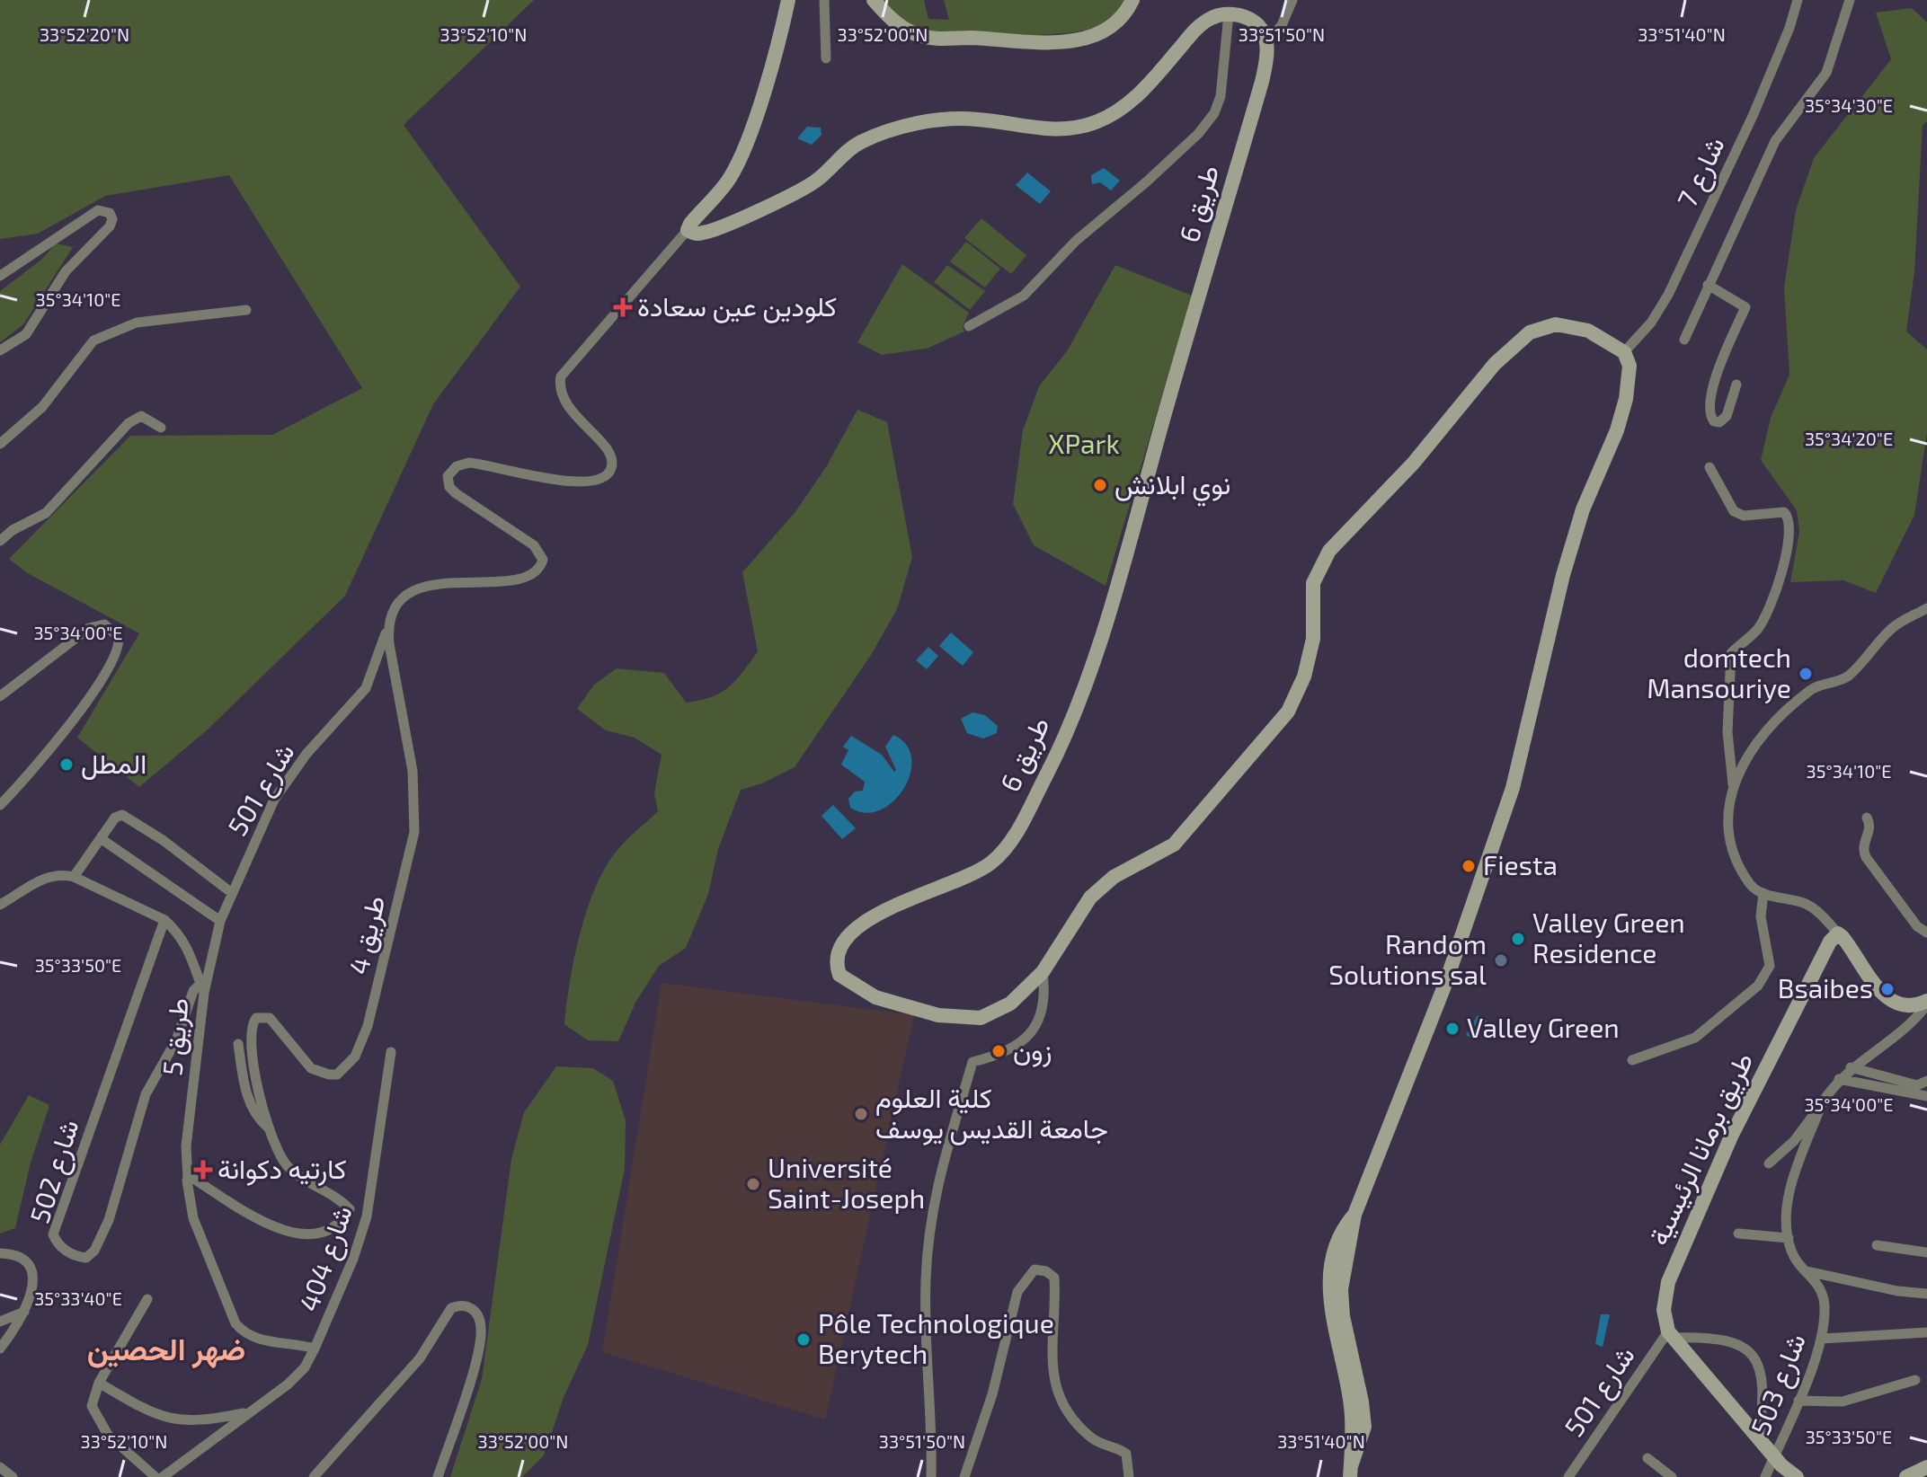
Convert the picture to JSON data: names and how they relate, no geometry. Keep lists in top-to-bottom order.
{
  "streets": {
    "street": [
      "شارع 7",
      "طريق 6",
      "شارع 501",
      "طريق 4",
      "طريق 5",
      "طريق برمانا الرئيسية",
      "شارع 502",
      "شارع 404",
      "شارع 503"
    ]
  },
  "crossings": [
    ["شارع 7", "طريق 6"],
    ["شارع 501", "طريق 4"],
    ["شارع 501", "طريق 5"],
    ["شارع 501", "طريق برمانا الرئيسية"],
    ["شارع 501", "شارع 502"],
    ["طريق 4", "طريق 5"],
    ["طريق 5", "شارع 502"]
  ],
  "districts": ["ضهر الحصين"],
  "parks": ["XPark"],
  "places": {
    "health": ["كلودين عين سعادة", "كارتيه دكوانة"],
    "other": [
      "نوي ابلانش",
      "domtech Mansouriye",
      "المطل",
      "Fiesta",
      "Valley Green Residence",
      "Random Solutions sal",
      "Bsaibes",
      "Valley Green",
      "زون",
      "كلية العلوم جامعة القديس يوسف",
      "Université Saint-Joseph",
      "Pôle Technologique Berytech"
    ]
  },
  "coordinates": [
    "33°52'20\"N",
    "33°52'10\"N",
    "33°52'00\"N",
    "33°51'50\"N",
    "33°51'40\"N",
    "35°34'30\"E",
    "35°34'10\"E",
    "35°34'20\"E",
    "35°34'00\"E",
    "35°33'50\"E",
    "35°33'40\"E"
  ]
}
